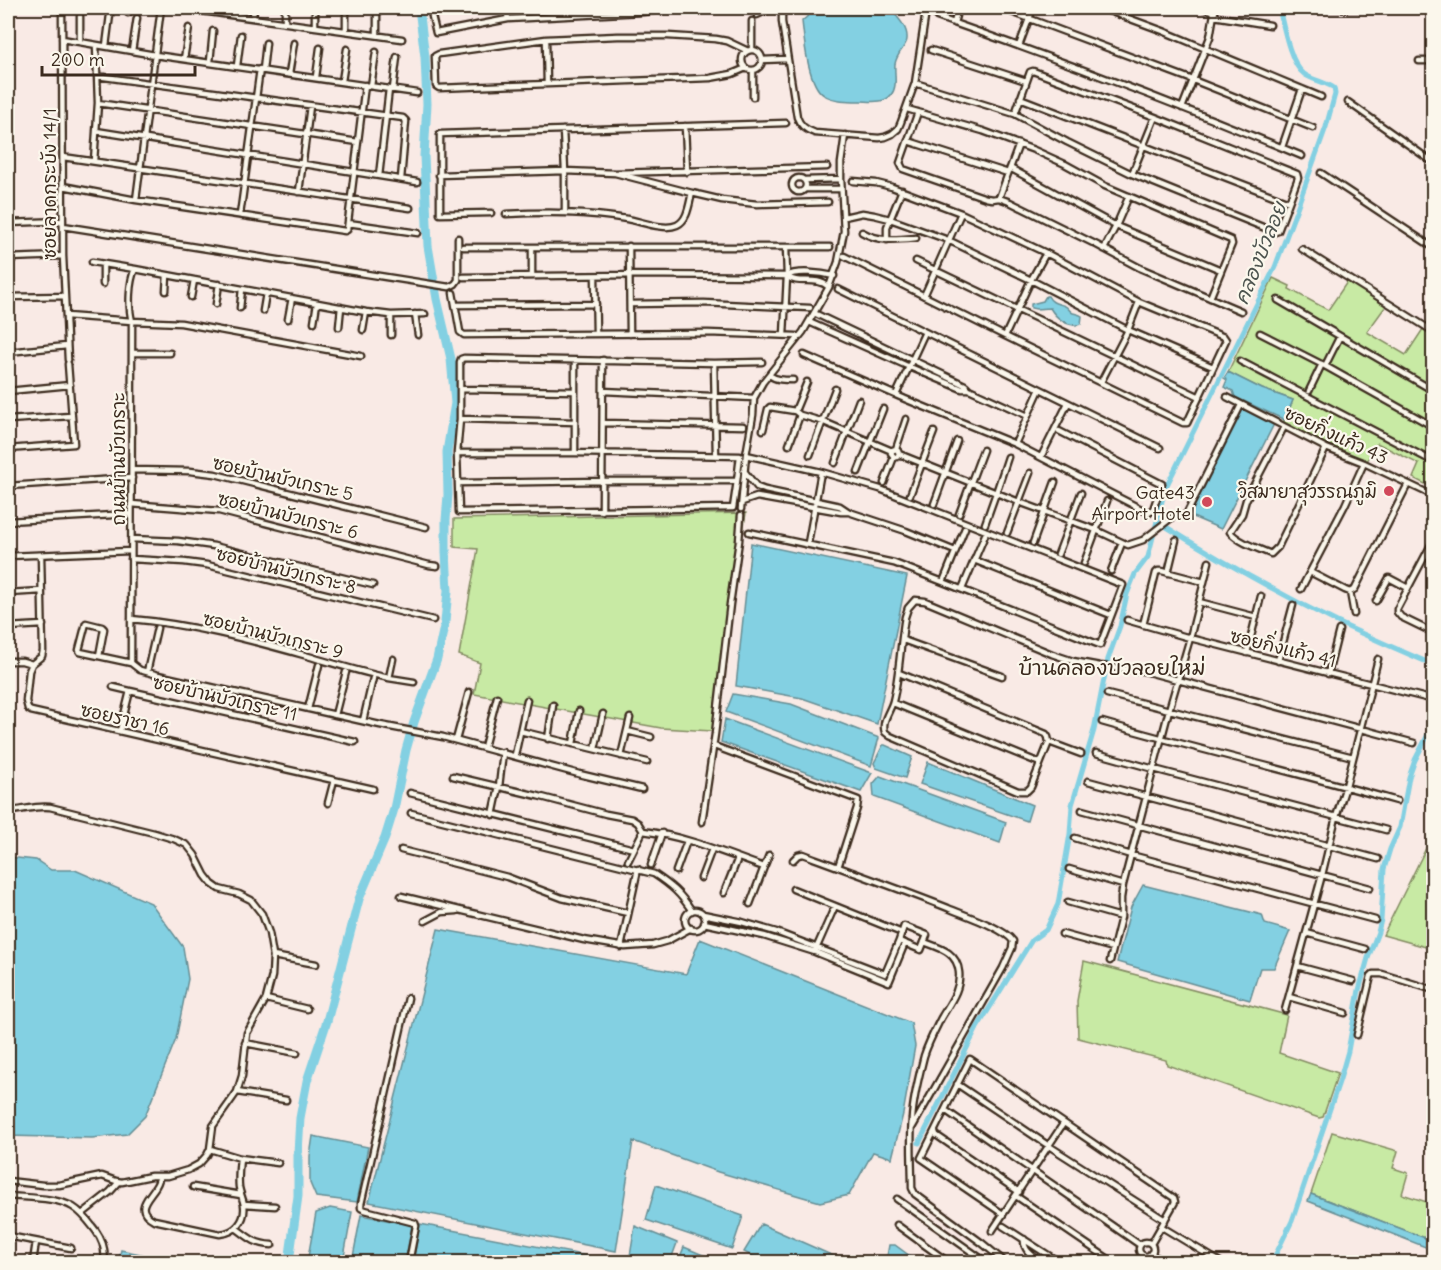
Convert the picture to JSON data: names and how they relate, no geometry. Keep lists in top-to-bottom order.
{
  "streets": {
    "street": [
      "ซอยลาดกระบัง 14/1",
      "ซอยกิ่งแก้ว 43",
      "ถนนบ้านบัวเกราะ",
      "ซอยบ้านบัวเกราะ 5",
      "ซอยบ้านบัวเกราะ 6",
      "ซอยบ้านบัวเกราะ 8",
      "ซอยบ้านบัวเกราะ 9",
      "ซอยกิ่งแก้ว 41",
      "ซอยบ้านบัวเกราะ 11",
      "ซอยราชา 16"
    ]
  },
  "crossings": [
    ["ถนนบ้านบัวเกราะ", "ซอยบ้านบัวเกราะ 5"],
    ["ถนนบ้านบัวเกราะ", "ซอยบ้านบัวเกราะ 6"],
    ["ถนนบ้านบัวเกราะ", "ซอยบ้านบัวเกราะ 8"],
    ["ถนนบ้านบัวเกราะ", "ซอยบ้านบัวเกราะ 9"],
    ["ซอยบ้านบัวเกราะ 11", "ซอยราชา 16"]
  ],
  "districts": ["บ้านคลองบัวลอยใหม่"],
  "water": ["คลองบัวลอย"],
  "places": ["วิสมายาสุวรรณภูมิ", "Gate43 Airport Hotel"],
  "scale_bar": "200 m"
}
